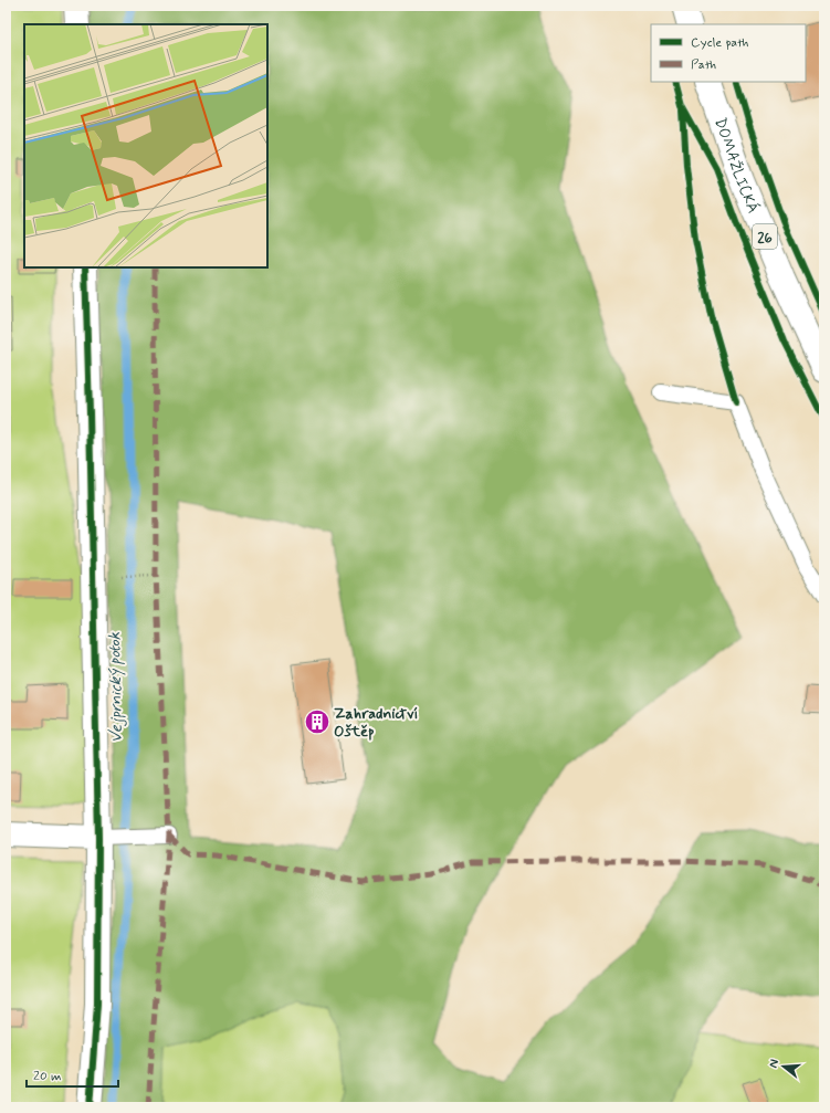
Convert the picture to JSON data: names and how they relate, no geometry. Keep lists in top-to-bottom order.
{
  "streets": {
    "street": ["DOMAŽLICKÁ", "26"]
  },
  "water": ["Vejprnický potok"],
  "places": {
    "building": ["Zahradnictví Oštěp"]
  },
  "legend": ["Cycle path", "Path"],
  "scale_bar": "20 m",
  "north": "left"
}
